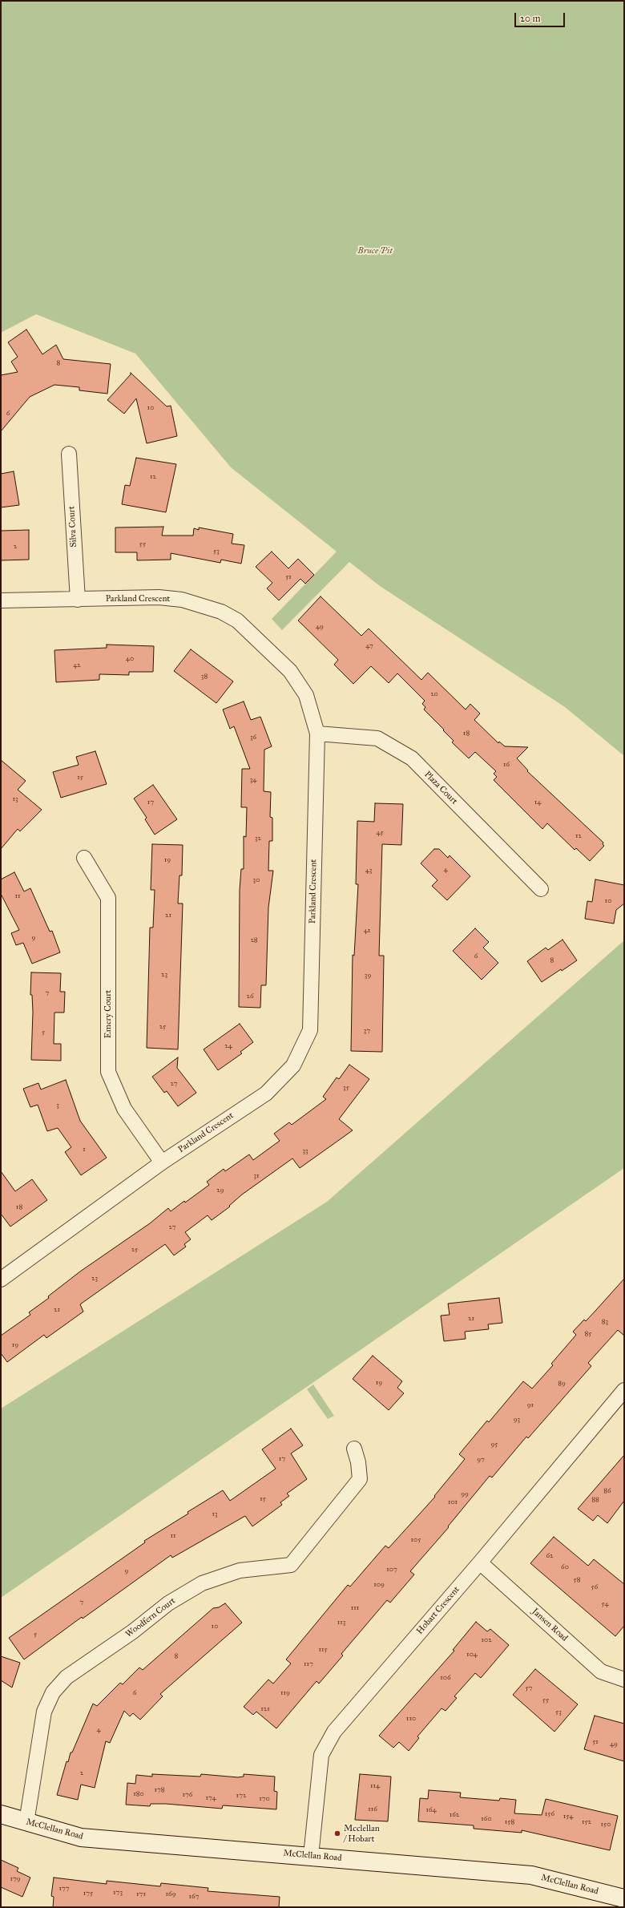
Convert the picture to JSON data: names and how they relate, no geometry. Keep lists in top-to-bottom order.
{
  "streets": {
    "street": [
      "Silva Court",
      "Parkland Crescent",
      "Plaza Court",
      "Emery Court",
      "Hobart Crescent",
      "Woodfern Court",
      "Jansen Road",
      "McClellan Road"
    ]
  },
  "crossings": [
    ["Silva Court", "Parkland Crescent"],
    ["Parkland Crescent", "Plaza Court"],
    ["Parkland Crescent", "Emery Court"],
    ["Hobart Crescent", "Jansen Road"],
    ["Hobart Crescent", "McClellan Road"],
    ["Woodfern Court", "McClellan Road"]
  ],
  "parks": ["Bruce Pit"],
  "places": ["Mcclellan / Hobart"],
  "house_numbers": [
    "8",
    "10",
    "6",
    "12",
    "55",
    "2",
    "53",
    "51",
    "49",
    "47",
    "40",
    "42",
    "38",
    "20",
    "18",
    "36",
    "16",
    "15",
    "34",
    "13",
    "17",
    "14",
    "45",
    "12",
    "32",
    "19",
    "4",
    "43",
    "30",
    "11",
    "10",
    "21",
    "41",
    "9",
    "28",
    "6",
    "8",
    "23",
    "39",
    "7",
    "26",
    "25",
    "37",
    "5",
    "24",
    "27",
    "35",
    "3",
    "1",
    "33",
    "31",
    "29",
    "18",
    "27",
    "25",
    "23",
    "21",
    "21",
    "83",
    "85",
    "19",
    "19",
    "89",
    "91",
    "93",
    "95",
    "17",
    "97",
    "86",
    "99",
    "15",
    "88",
    "101",
    "13",
    "11",
    "105",
    "62",
    "60",
    "107",
    "9",
    "58",
    "109",
    "56",
    "7",
    "54",
    "111",
    "113",
    "10",
    "5",
    "102",
    "115",
    "104",
    "8",
    "117",
    "106",
    "57",
    "6",
    "119",
    "55",
    "121",
    "53",
    "110",
    "4",
    "51",
    "49",
    "2",
    "114",
    "178",
    "180",
    "176",
    "172",
    "174",
    "170",
    "116",
    "164",
    "156",
    "162",
    "154",
    "160",
    "158",
    "152",
    "150",
    "179",
    "177",
    "173",
    "175",
    "171",
    "169",
    "167"
  ],
  "scale_bar": "20 m"
}
